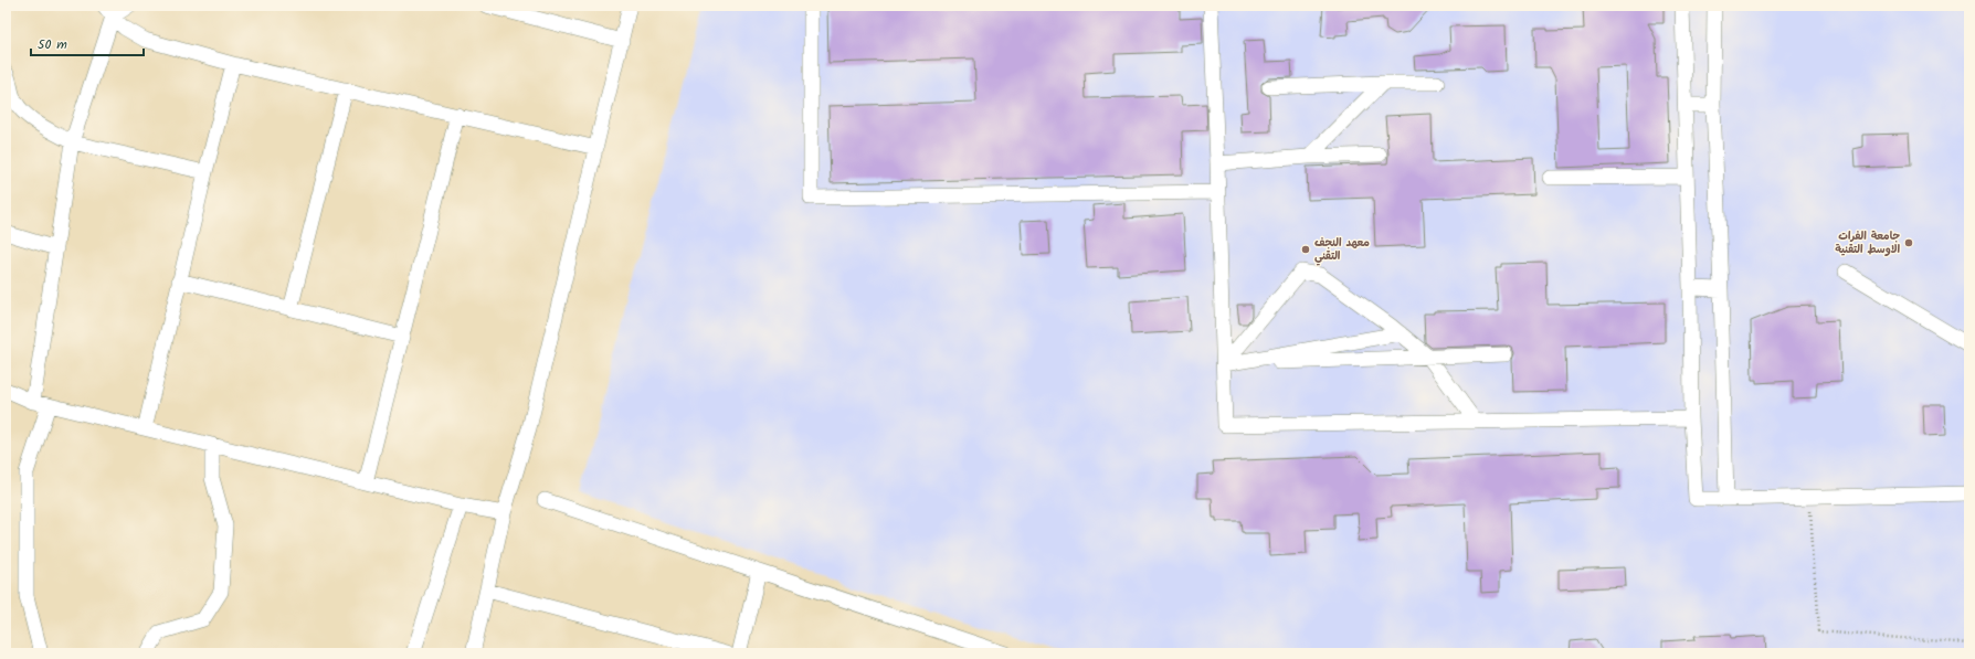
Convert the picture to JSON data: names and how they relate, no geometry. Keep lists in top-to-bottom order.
{
  "places": ["جامعة الفرات الاوسط التقنية", "معهد النجف التقني"],
  "scale_bar": "50 m"
}
